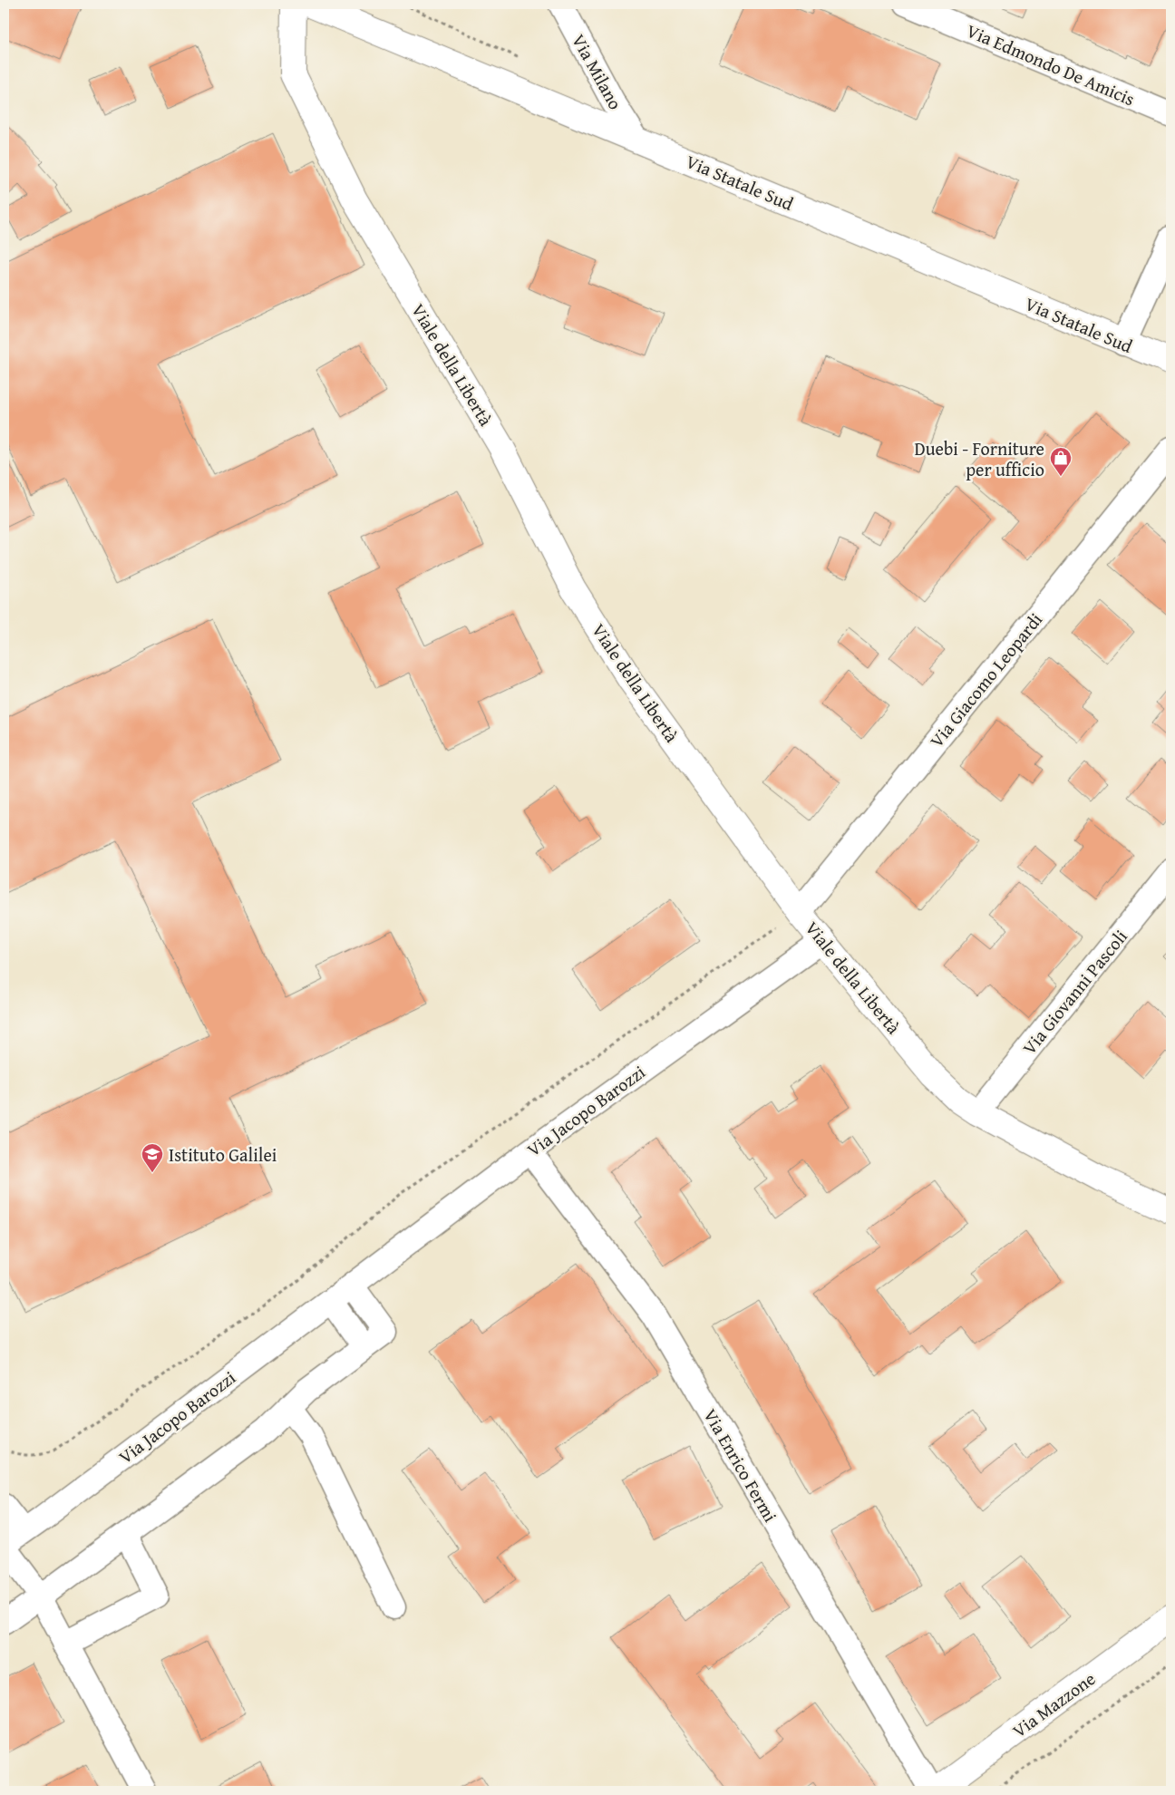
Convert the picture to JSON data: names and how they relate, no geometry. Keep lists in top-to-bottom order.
{
  "streets": {
    "street": [
      "Via Edmondo De Amicis",
      "Via Milano",
      "Via Statale Sud",
      "Viale della Libertà",
      "Via Giacomo Leopardi",
      "Via Giovanni Pascoli",
      "Via Jacopo Barozzi",
      "Via Enrico Fermi",
      "Via Mazzone"
    ]
  },
  "crossings": [
    ["Via Milano", "Via Statale Sud"],
    ["Viale della Libertà", "Via Giacomo Leopardi"],
    ["Viale della Libertà", "Via Giovanni Pascoli"],
    ["Viale della Libertà", "Via Jacopo Barozzi"],
    ["Via Jacopo Barozzi", "Via Enrico Fermi"]
  ],
  "places": {
    "shop": ["Duebi - Forniture per ufficio"],
    "school or university": ["Istituto Galilei"]
  }
}
